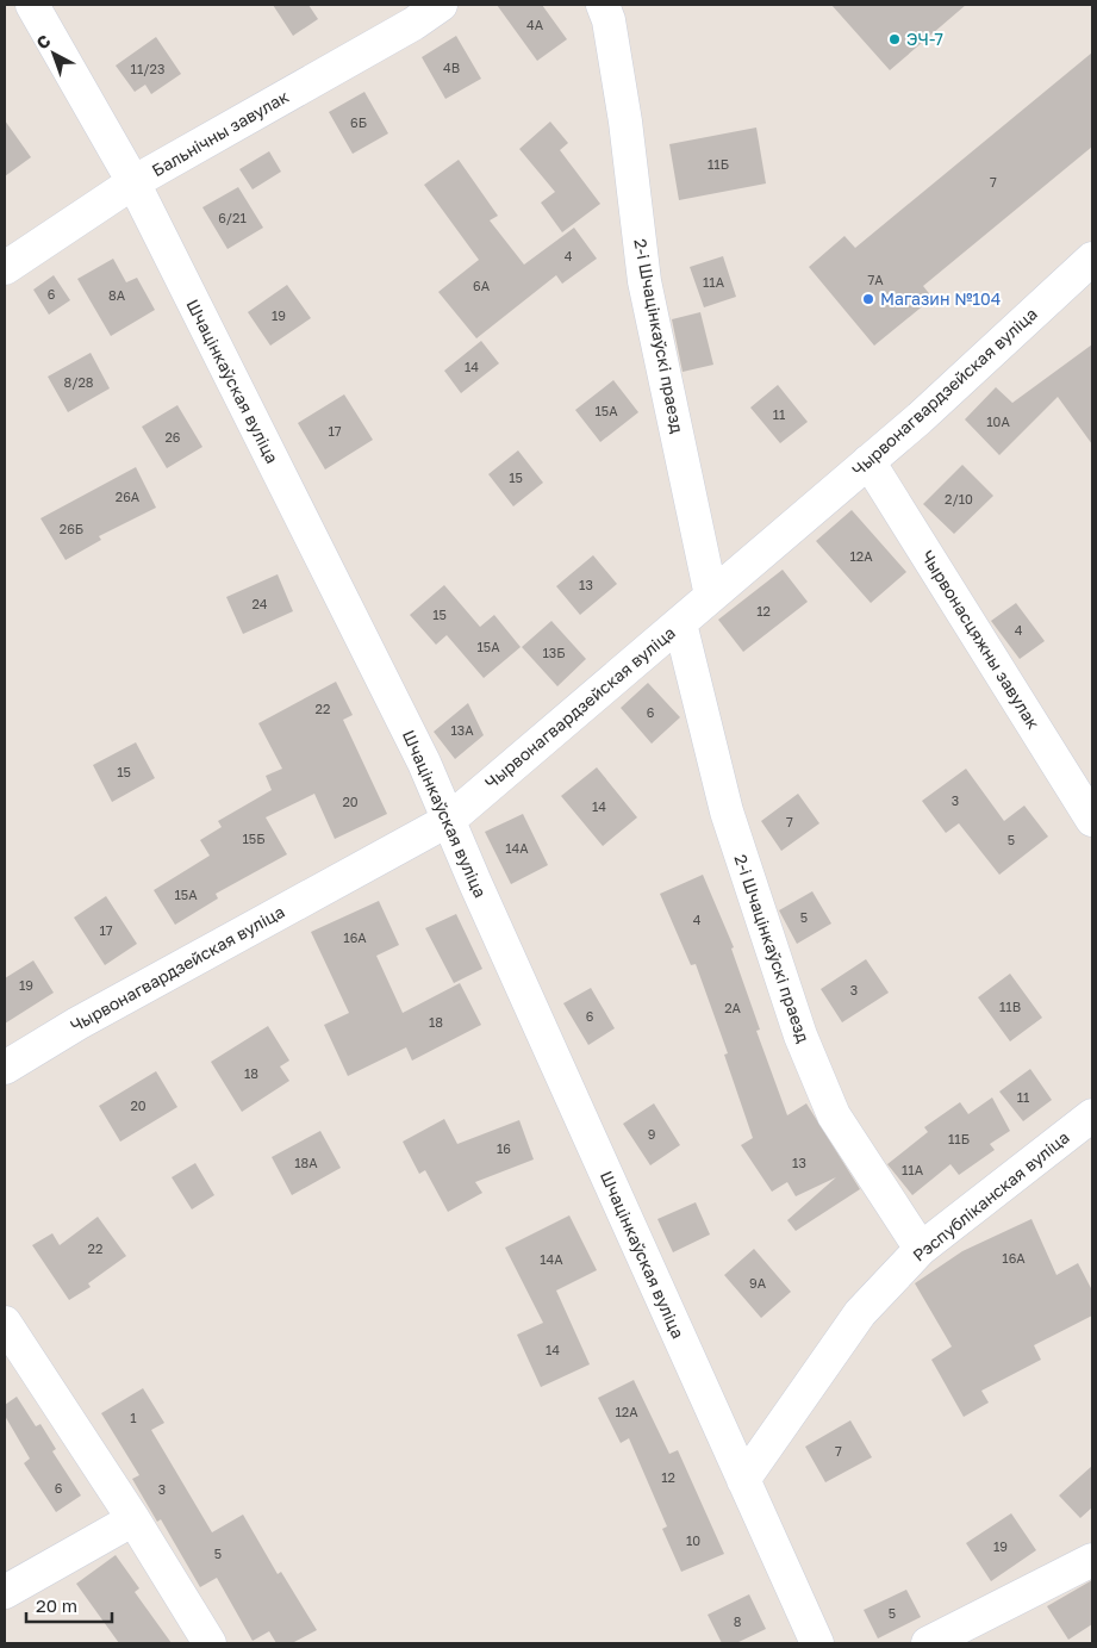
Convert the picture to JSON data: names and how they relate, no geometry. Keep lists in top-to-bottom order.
{
  "streets": {
    "street": [
      "Бальнічны завулак",
      "2-і Шчацінкаўскі праезд",
      "Шчацінкаўская вуліца",
      "Чырвонагвардзейская вуліца",
      "Чырвонасцяжны завулак",
      "Рэспубліканская вуліца"
    ]
  },
  "crossings": [
    ["Бальнічны завулак", "Шчацінкаўская вуліца"],
    ["2-і Шчацінкаўскі праезд", "Чырвонагвардзейская вуліца"],
    ["2-і Шчацінкаўскі праезд", "Рэспубліканская вуліца"],
    ["Шчацінкаўская вуліца", "Чырвонагвардзейская вуліца"],
    ["Шчацінкаўская вуліца", "Рэспубліканская вуліца"],
    ["Чырвонагвардзейская вуліца", "Чырвонасцяжны завулак"]
  ],
  "places": ["ЭЧ-7", "Магазин №104"],
  "house_numbers": [
    "4А",
    "4В",
    "11/23",
    "6Б",
    "11Б",
    "7",
    "6/21",
    "4",
    "7А",
    "11А",
    "6А",
    "6",
    "8А",
    "19",
    "14",
    "8/28",
    "15А",
    "11",
    "10А",
    "17",
    "26",
    "15",
    "26А",
    "2/10",
    "26Б",
    "12А",
    "13",
    "24",
    "12",
    "15",
    "4",
    "15А",
    "13Б",
    "22",
    "6",
    "13А",
    "15",
    "3",
    "20",
    "14",
    "7",
    "15Б",
    "5",
    "14А",
    "15А",
    "5",
    "4",
    "17",
    "16А",
    "19",
    "3",
    "11В",
    "2А",
    "6",
    "18",
    "18",
    "11",
    "20",
    "9",
    "11Б",
    "16",
    "18А",
    "13",
    "11А",
    "22",
    "16А",
    "14А",
    "9А",
    "14",
    "12А",
    "1",
    "7",
    "12",
    "6",
    "3",
    "10",
    "19",
    "5",
    "5",
    "8"
  ],
  "scale_bar": "20 m",
  "north": "top left"
}
